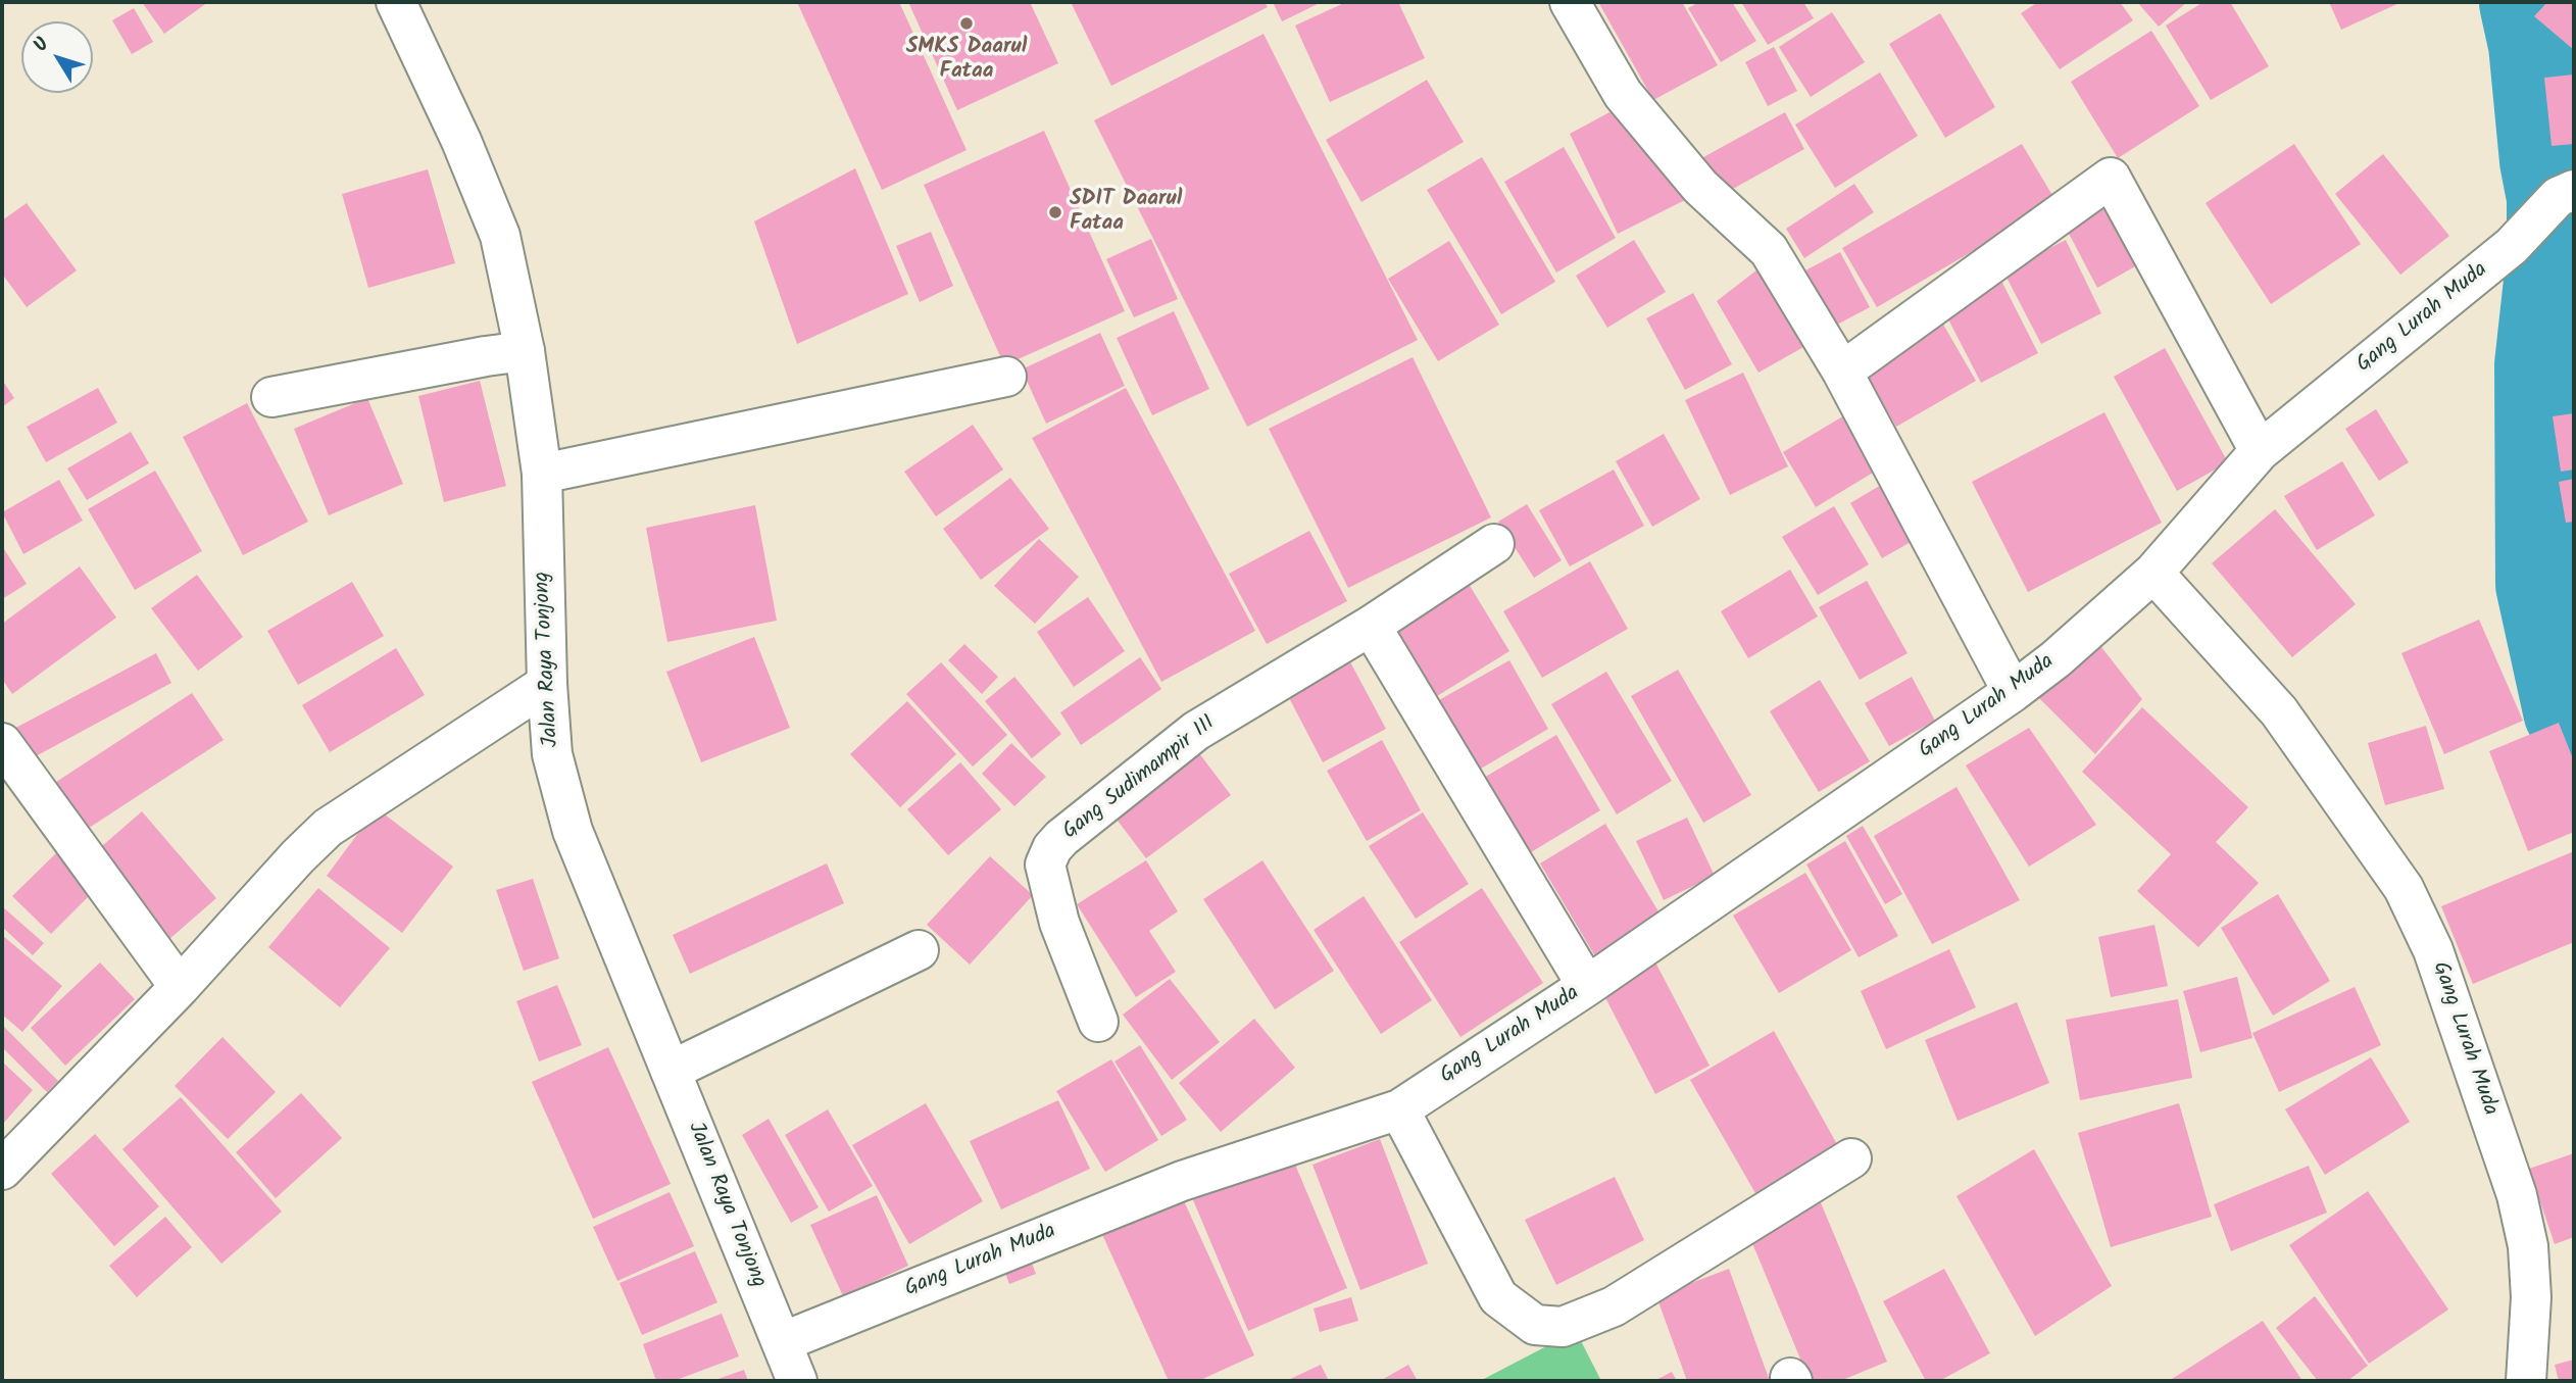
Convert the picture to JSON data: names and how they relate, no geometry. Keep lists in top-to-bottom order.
{
  "streets": {
    "street": ["Gang Lurah Muda", "Jalan Raya Tonjong", "Gang Sudimampir III"]
  },
  "crossings": [
    ["Gang Lurah Muda", "Jalan Raya Tonjong"]
  ],
  "places": ["SMKS Daarul Fataa", "SDIT Daarul Fataa"],
  "north": "top left"
}
